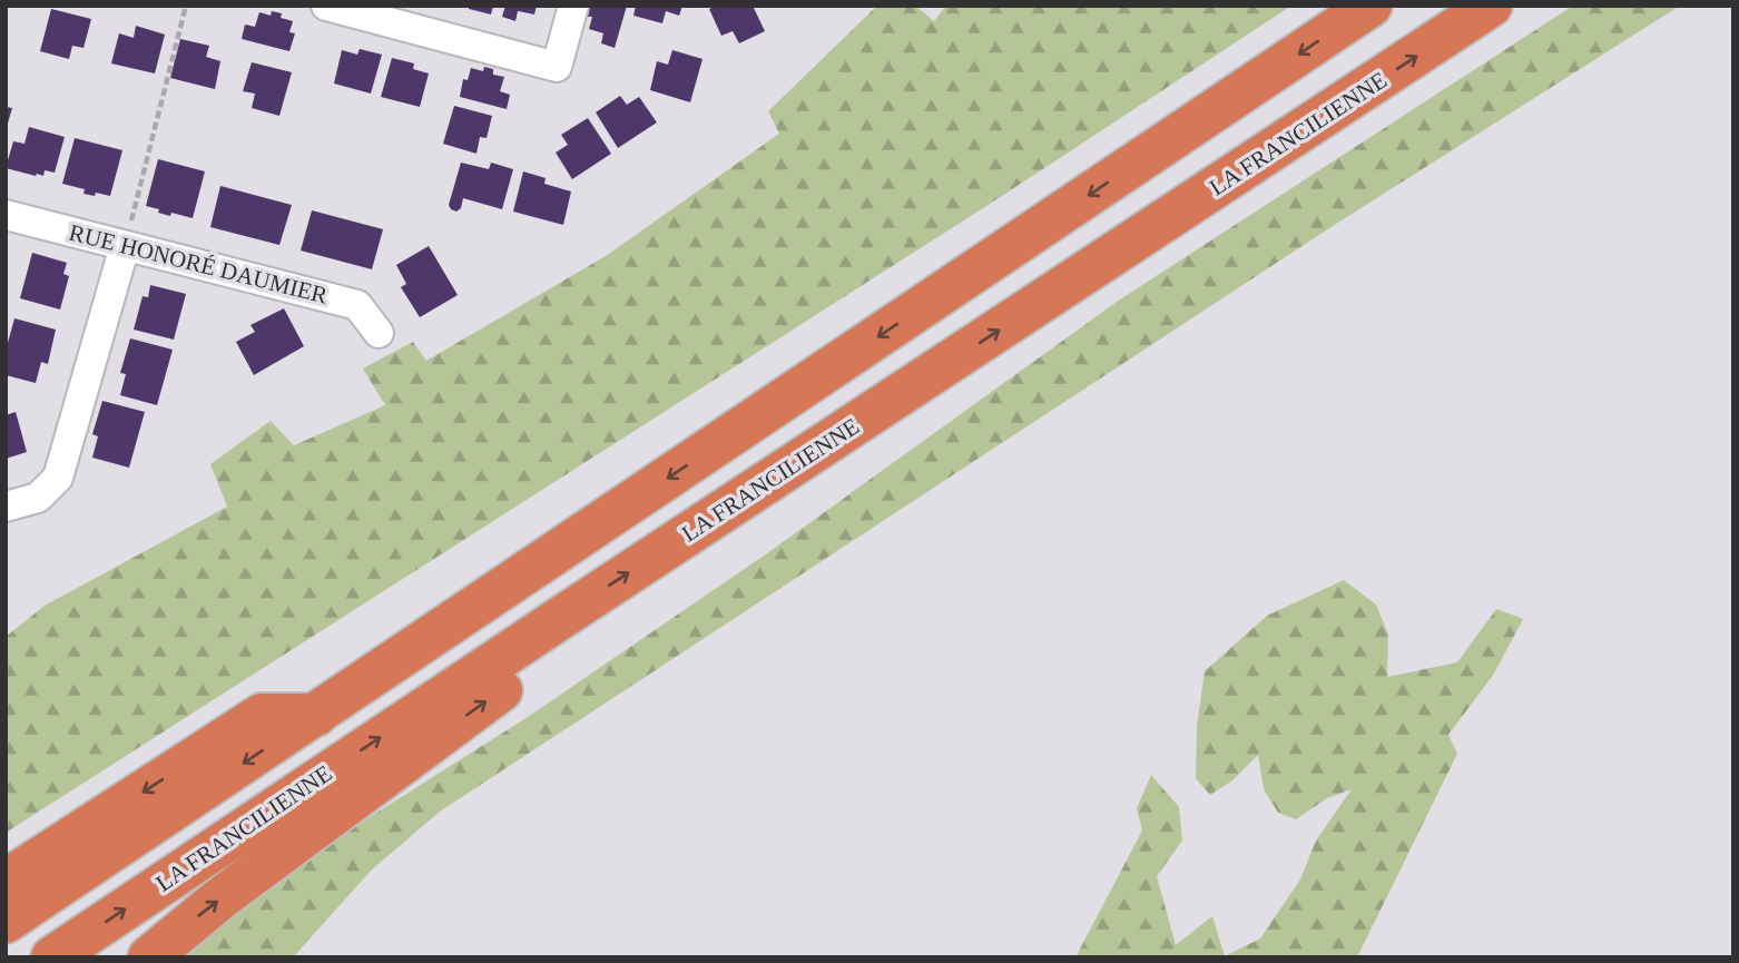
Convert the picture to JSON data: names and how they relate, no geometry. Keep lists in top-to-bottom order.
{
  "streets": {
    "highway": ["LA FRANCILIENNE"],
    "street": ["RUE HONORÉ DAUMIER"]
  }
}
